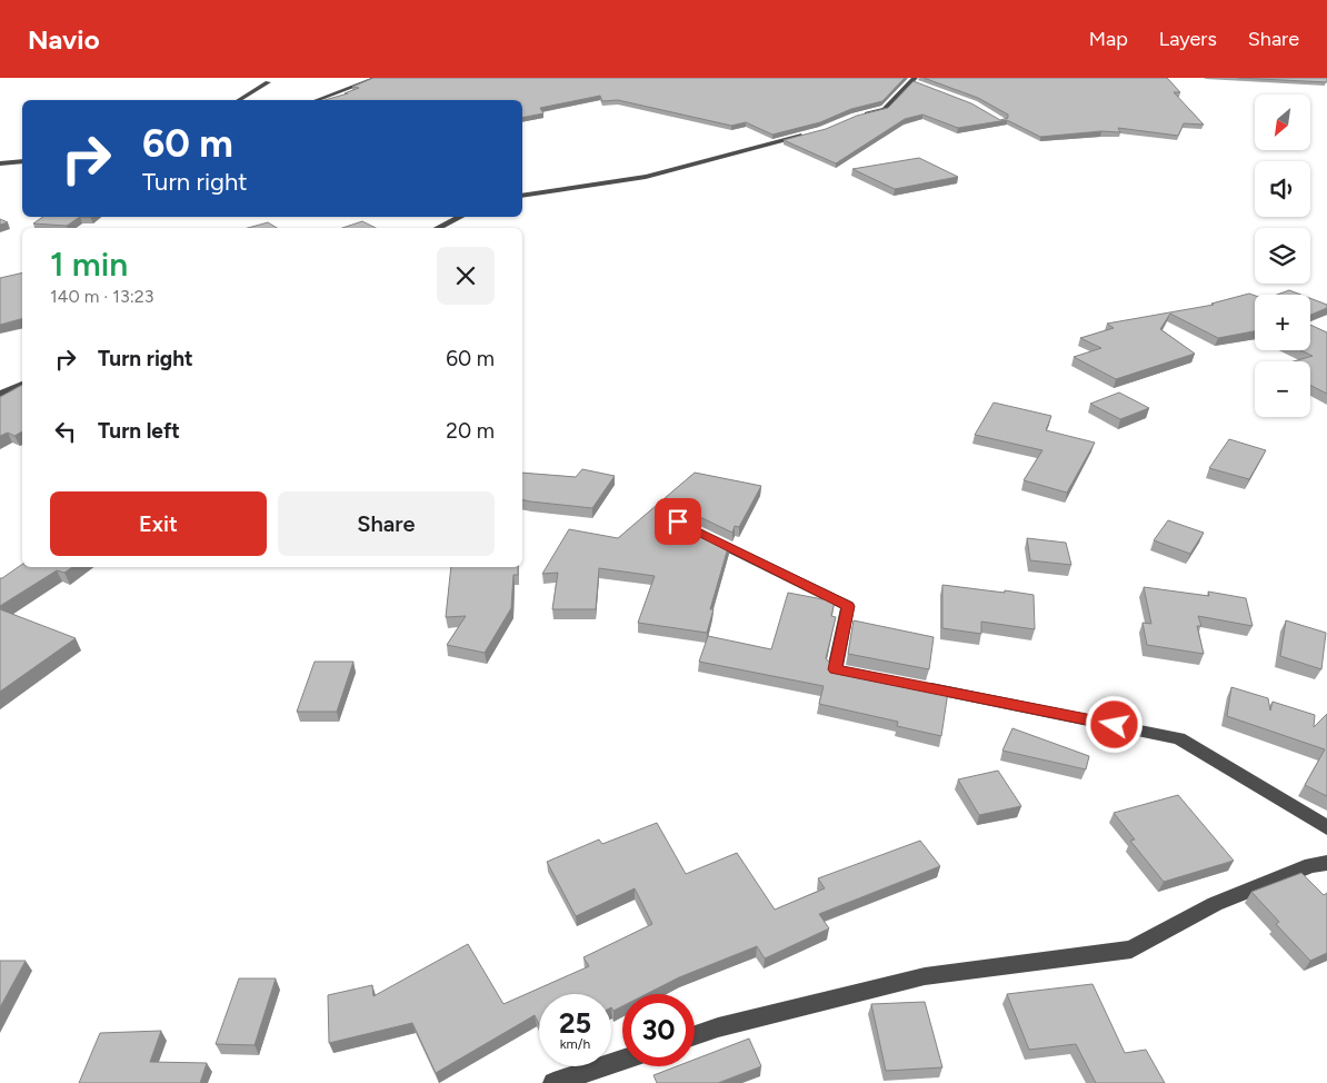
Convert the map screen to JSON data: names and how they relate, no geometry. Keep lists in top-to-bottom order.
{
  "north": "bottom left",
  "page": {
    "header": "Navio",
    "nav": ["Map", "Layers", "Share"],
    "map_buttons": ["+", "−"],
    "turn": ["60 m", "Turn right"],
    "heading": ["1 min", "140 m · 13:23"],
    "list": [
      {
        "name": "Turn right",
        "value": "60 m"
      },
      {
        "name": "Turn left",
        "value": "20 m"
      }
    ],
    "buttons": ["Exit", "Share"],
    "speed": "25 km/h",
    "limit": "30"
  }
}
